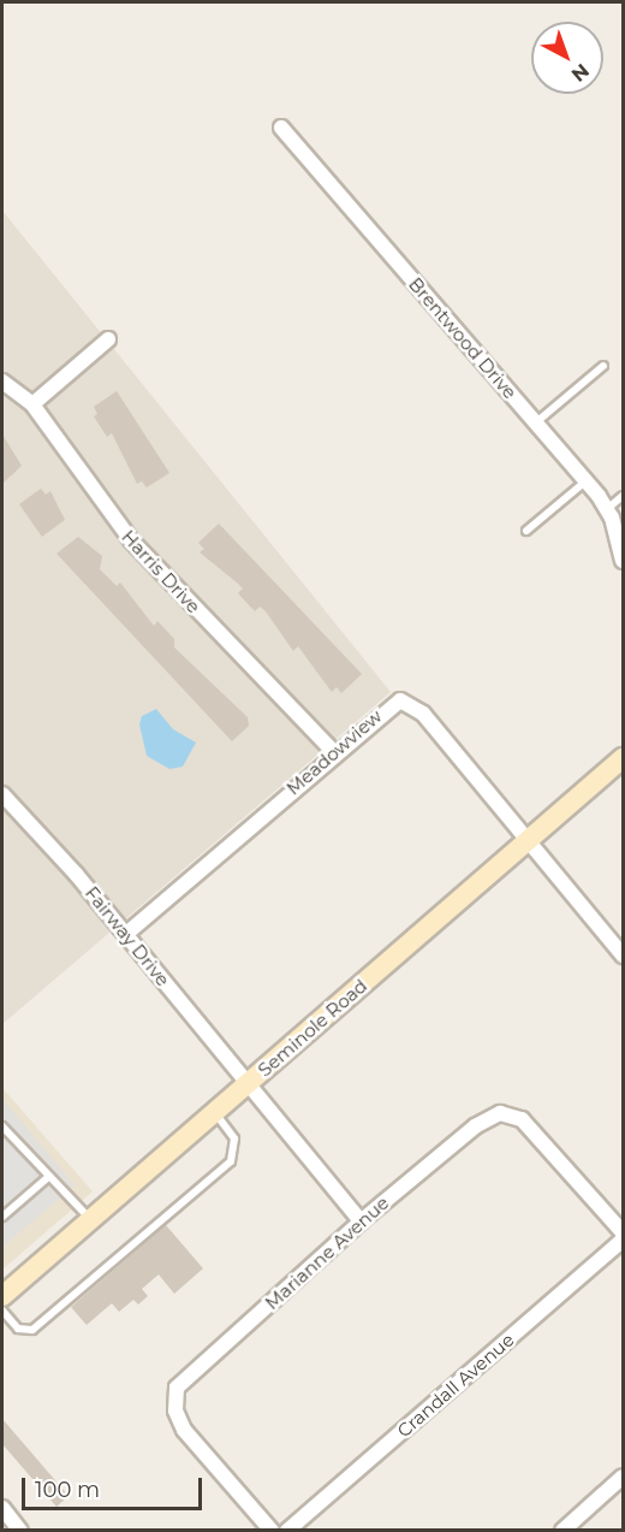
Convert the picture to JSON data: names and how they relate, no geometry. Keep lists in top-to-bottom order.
{
  "streets": {
    "street": [
      "Brentwood Drive",
      "Harris Drive",
      "Meadowview",
      "Fairway Drive",
      "Seminole Road",
      "Marianne Avenue",
      "Crandall Avenue"
    ]
  },
  "crossings": [
    ["Harris Drive", "Meadowview"],
    ["Meadowview", "Fairway Drive"],
    ["Meadowview", "Seminole Road"],
    ["Fairway Drive", "Seminole Road"],
    ["Fairway Drive", "Marianne Avenue"]
  ],
  "scale_bar": "100 m",
  "north": "bottom right"
}
